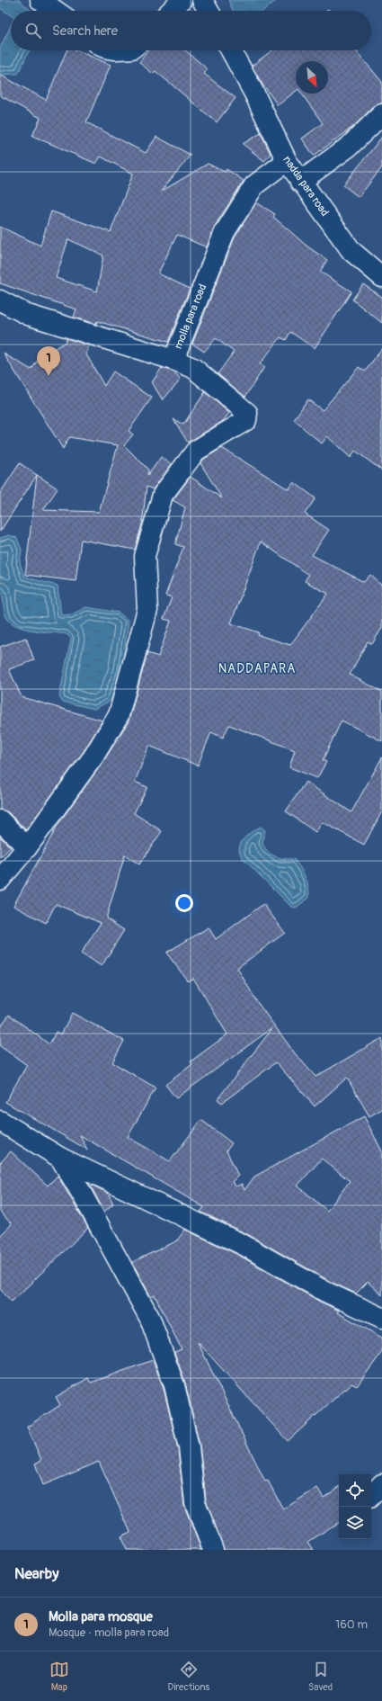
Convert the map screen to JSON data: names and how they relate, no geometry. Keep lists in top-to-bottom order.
{
  "streets": {
    "street": ["nadda para road", "molla para road"]
  },
  "crossings": [
    ["nadda para road", "molla para road"]
  ],
  "districts": ["NADDAPARA"],
  "north": "bottom right",
  "page": {
    "search": "Search here",
    "pins": "1",
    "heading": "Nearby",
    "list": [
      {
        "mark": "1",
        "name": "Molla para mosque",
        "note": "Mosque · molla para road",
        "value": "160 m"
      }
    ],
    "nav": ["Map", "Directions", "Saved"]
  }
}
